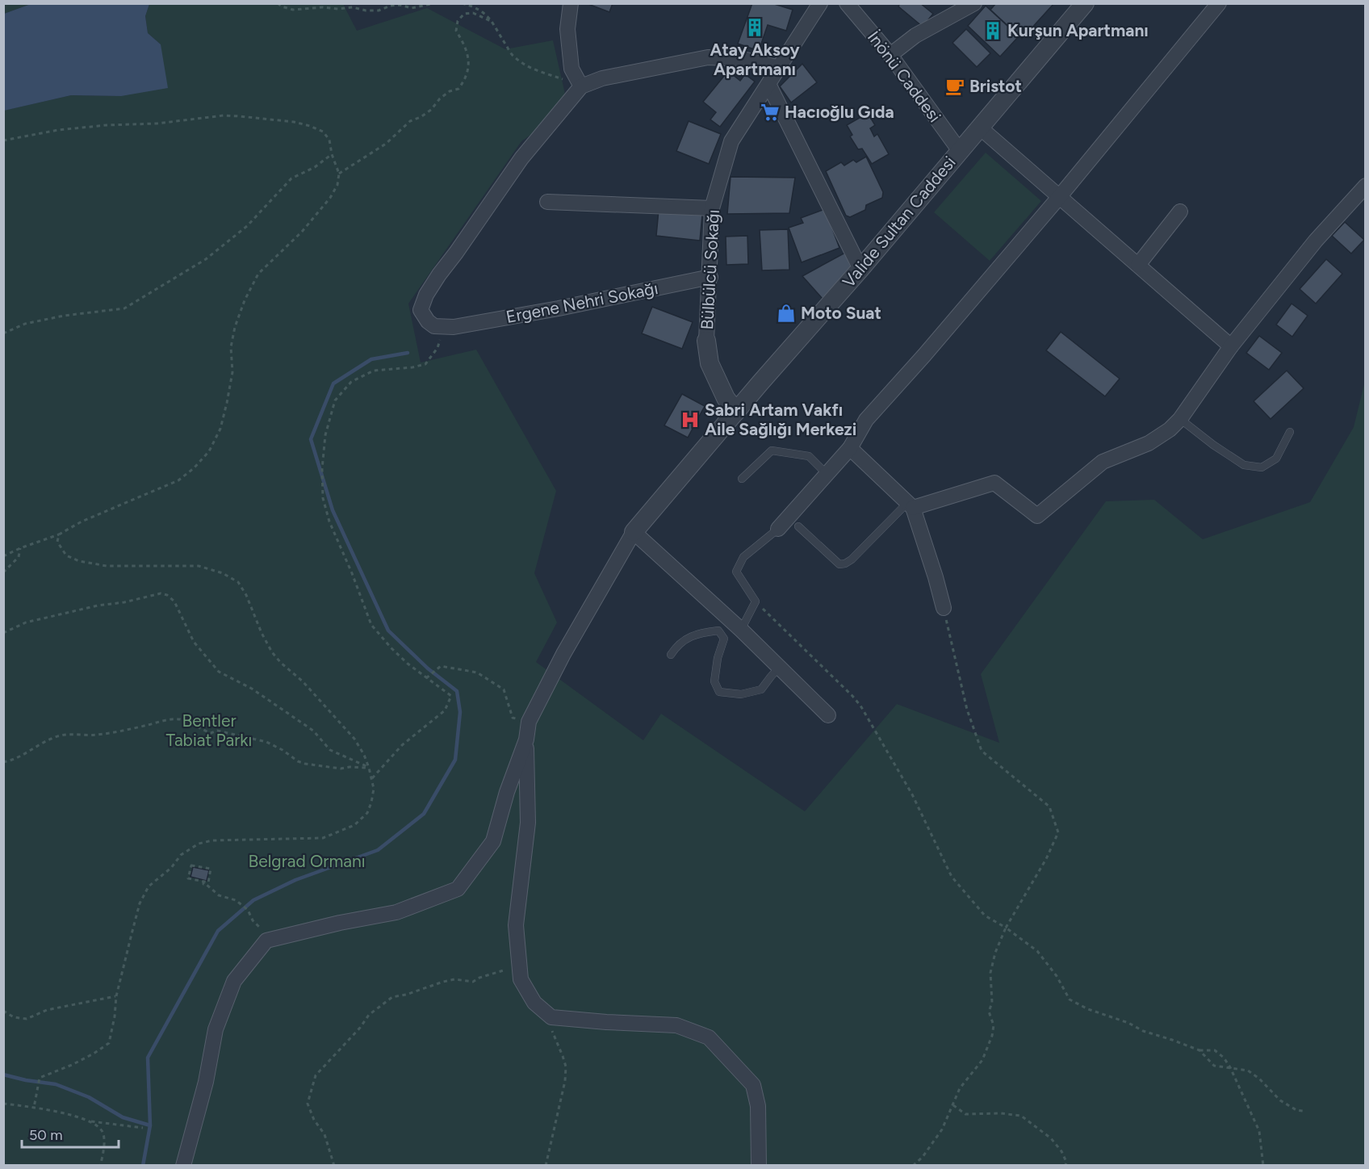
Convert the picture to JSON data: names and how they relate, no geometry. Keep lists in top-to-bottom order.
{
  "streets": {
    "street": [
      "İnönü Caddesi",
      "Valide Sultan Caddesi",
      "Bülbülcü Sokağı",
      "Ergene Nehri Sokağı"
    ]
  },
  "crossings": [
    ["İnönü Caddesi", "Valide Sultan Caddesi"],
    ["Valide Sultan Caddesi", "Bülbülcü Sokağı"],
    ["Bülbülcü Sokağı", "Ergene Nehri Sokağı"]
  ],
  "parks": ["Bentler Tabiat Parkı", "Belgrad Ormanı"],
  "places": {
    "building": ["Atay Aksoy Apartmanı", "Kurşun Apartmanı"],
    "cafe": ["Bristot"],
    "supermarket": ["Hacıoğlu Gıda"],
    "shop": ["Moto Suat"],
    "hospital": ["Sabri Artam Vakfı Aile Sağlığı Merkezi"]
  },
  "scale_bar": "50 m"
}
